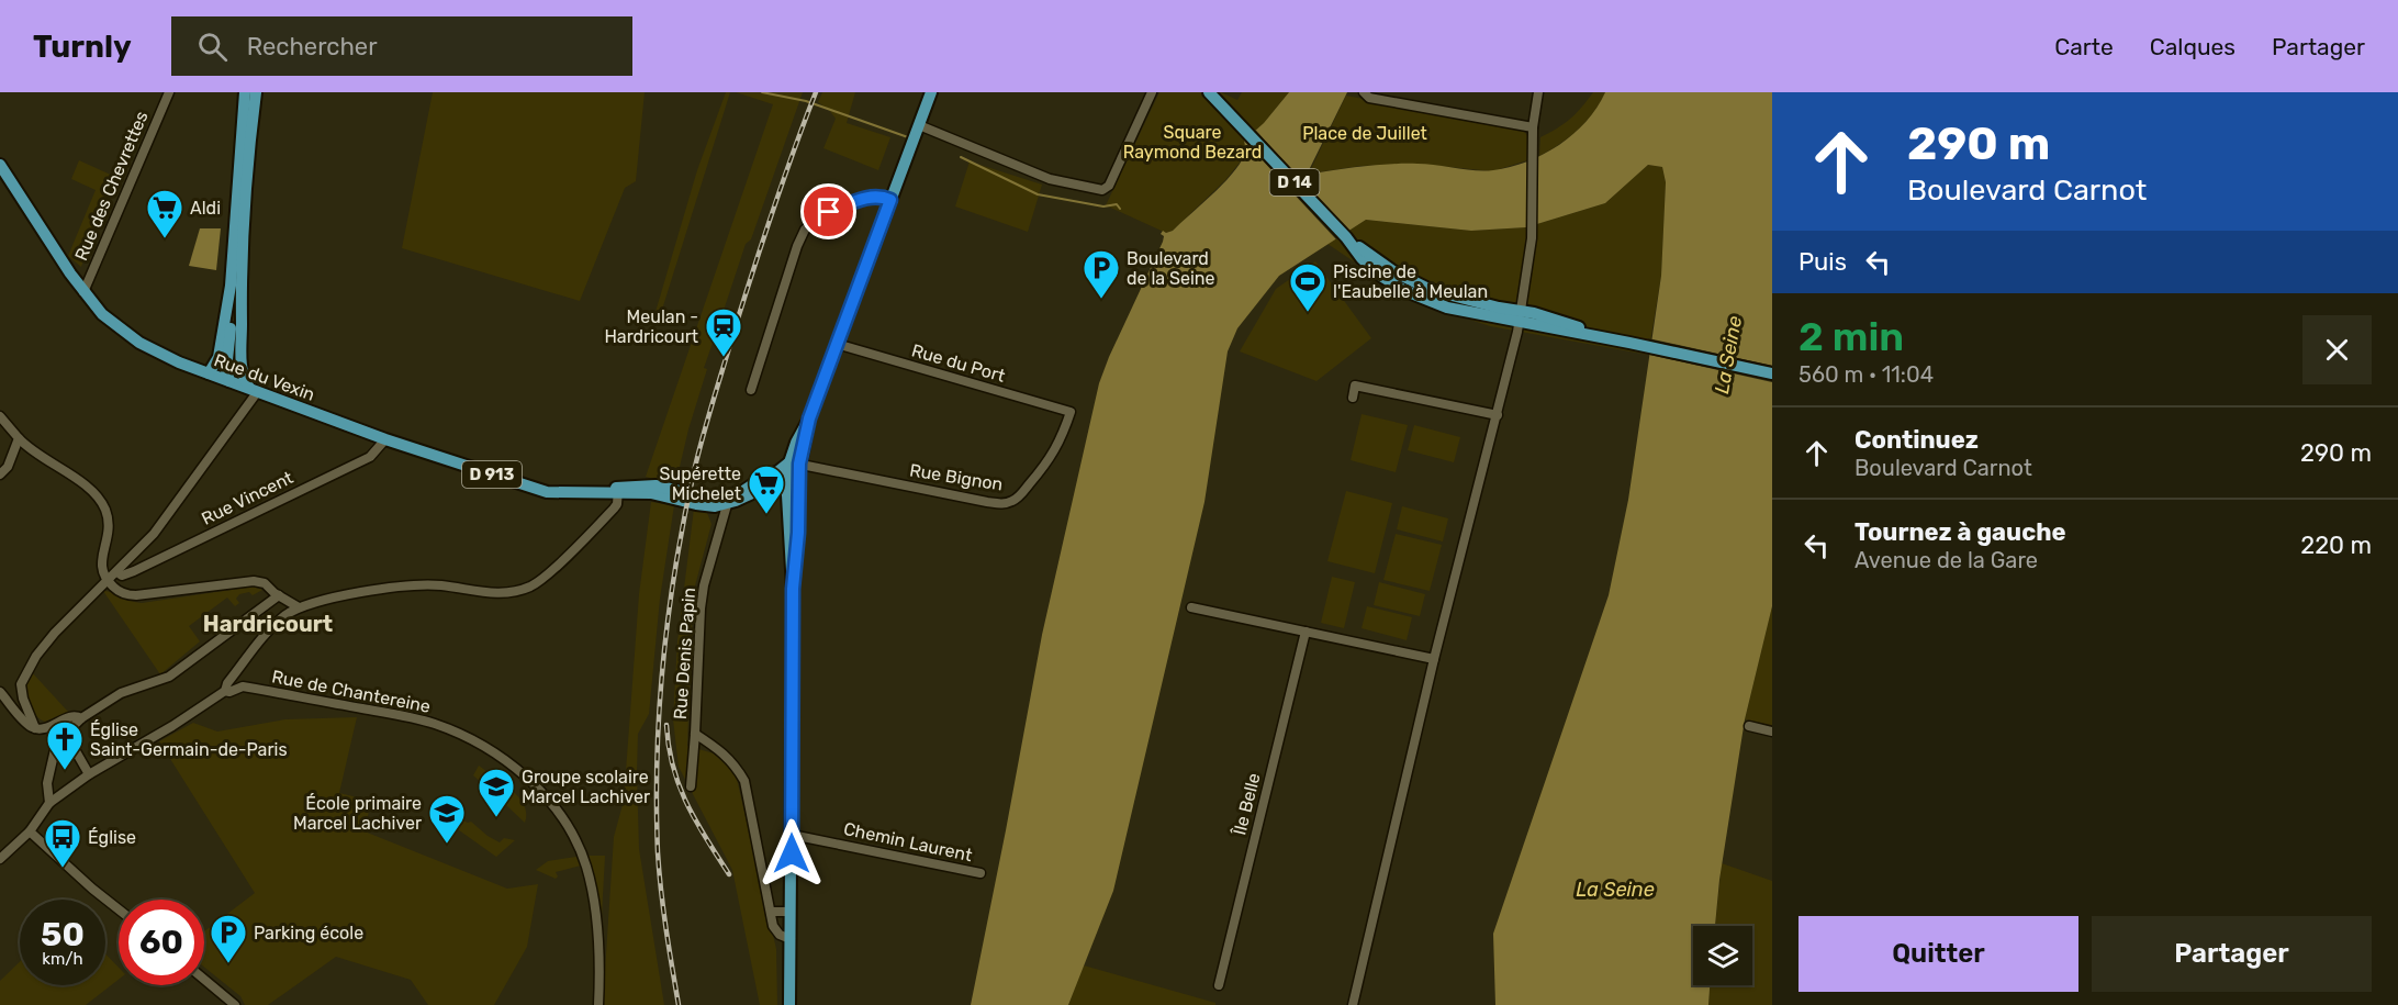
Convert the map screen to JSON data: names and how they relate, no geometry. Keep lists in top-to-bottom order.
{
  "streets": {
    "main road": ["D 14", "Rue du Vexin", "D 913"],
    "street": [
      "Rue des Chevrettes",
      "Rue du Port",
      "Rue Bignon",
      "Rue Vincent",
      "Rue Denis Papin",
      "Rue de Chantereine",
      "Île Belle",
      "Chemin Laurent"
    ]
  },
  "crossings": [
    ["Rue des Chevrettes", "Rue du Vexin"],
    ["Rue du Port", "Rue Bignon"],
    ["Rue du Vexin", "Rue Bignon"],
    ["Rue du Vexin", "Rue Vincent"],
    ["Rue du Vexin", "Rue Denis Papin"]
  ],
  "districts": ["Hardricourt"],
  "water": ["La Seine"],
  "parks": ["Square Raymond Bezard", "Place de Juillet"],
  "places": {
    "supermarket": ["Aldi", "Supérette Michelet"],
    "parking": ["Boulevard de la Seine", "Parking école"],
    "sports": ["Piscine de l'Eaubelle à Meulan"],
    "station": ["Meulan - Hardricourt"],
    "church": ["Église Saint-Germain-de-Paris"],
    "school or university": ["Groupe scolaire Marcel Lachiver", "École primaire Marcel Lachiver"],
    "bus stop": ["Église"]
  },
  "page": {
    "header": "Turnly",
    "search": "Rechercher",
    "nav": ["Carte", "Calques", "Partager"],
    "turn": ["290 m", "Boulevard Carnot"],
    "then": "Puis",
    "heading": ["2 min", "560 m · 11:04"],
    "list": [
      {
        "name": "Continuez",
        "note": "Boulevard Carnot",
        "value": "290 m"
      },
      {
        "name": "Tournez à gauche",
        "note": "Avenue de la Gare",
        "value": "220 m"
      }
    ],
    "speed": "50 km/h",
    "limit": "60",
    "buttons": ["Quitter", "Partager"]
  }
}
